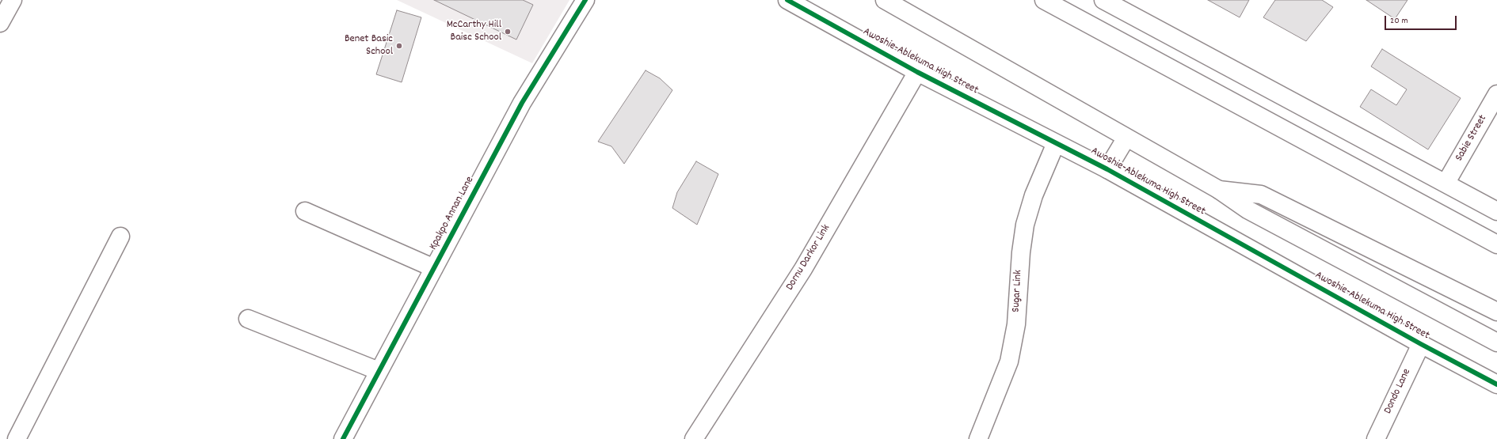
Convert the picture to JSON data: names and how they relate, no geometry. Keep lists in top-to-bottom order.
{
  "streets": {
    "main road": [
      "Awoshie-Ablekuma High Street",
      "Sabie Street",
      "Kpakpo Annan Lane",
      "Dornu Darkor Link",
      "Sugar Link",
      "Dondo Lane"
    ]
  },
  "crossings": [
    ["Awoshie-Ablekuma High Street", "Dornu Darkor Link"],
    ["Awoshie-Ablekuma High Street", "Sugar Link"],
    ["Awoshie-Ablekuma High Street", "Dondo Lane"]
  ],
  "places": ["McCarthy Hill Baisc School", "Benet Basic School"],
  "scale_bar": "20 m"
}
